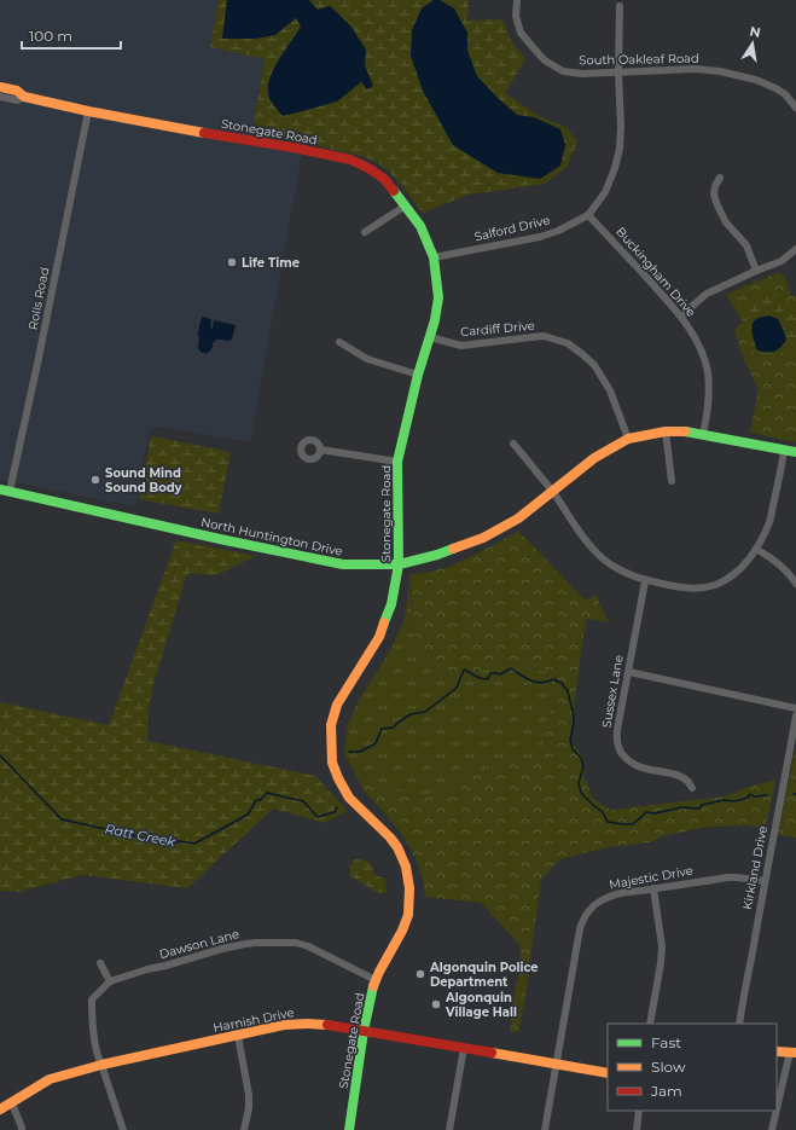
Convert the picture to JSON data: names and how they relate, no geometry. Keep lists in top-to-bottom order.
{
  "streets": {
    "street": [
      "South Oakleaf Road",
      "Stonegate Road",
      "Salford Drive",
      "Buckingham Drive",
      "Rolls Road",
      "Cardiff Drive",
      "North Huntington Drive",
      "Sussex Lane",
      "Kirkland Drive",
      "Majestic Drive",
      "Dawson Lane",
      "Harnish Drive"
    ]
  },
  "crossings": [
    ["South Oakleaf Road", "Salford Drive"],
    ["Stonegate Road", "Salford Drive"],
    ["Stonegate Road", "Rolls Road"],
    ["Stonegate Road", "Cardiff Drive"],
    ["Stonegate Road", "North Huntington Drive"],
    ["Stonegate Road", "Dawson Lane"],
    ["Stonegate Road", "Harnish Drive"],
    ["Salford Drive", "Buckingham Drive"],
    ["Buckingham Drive", "North Huntington Drive"],
    ["Rolls Road", "North Huntington Drive"],
    ["Cardiff Drive", "North Huntington Drive"],
    ["Kirkland Drive", "Majestic Drive"],
    ["Majestic Drive", "Harnish Drive"],
    ["Dawson Lane", "Harnish Drive"]
  ],
  "water": ["Ratt Creek"],
  "places": [
    "Life Time",
    "Sound Mind Sound Body",
    "Algonquin Police Department",
    "Algonquin Village Hall"
  ],
  "legend": ["Fast", "Slow", "Jam"],
  "scale_bar": "100 m",
  "north": "top"
}
